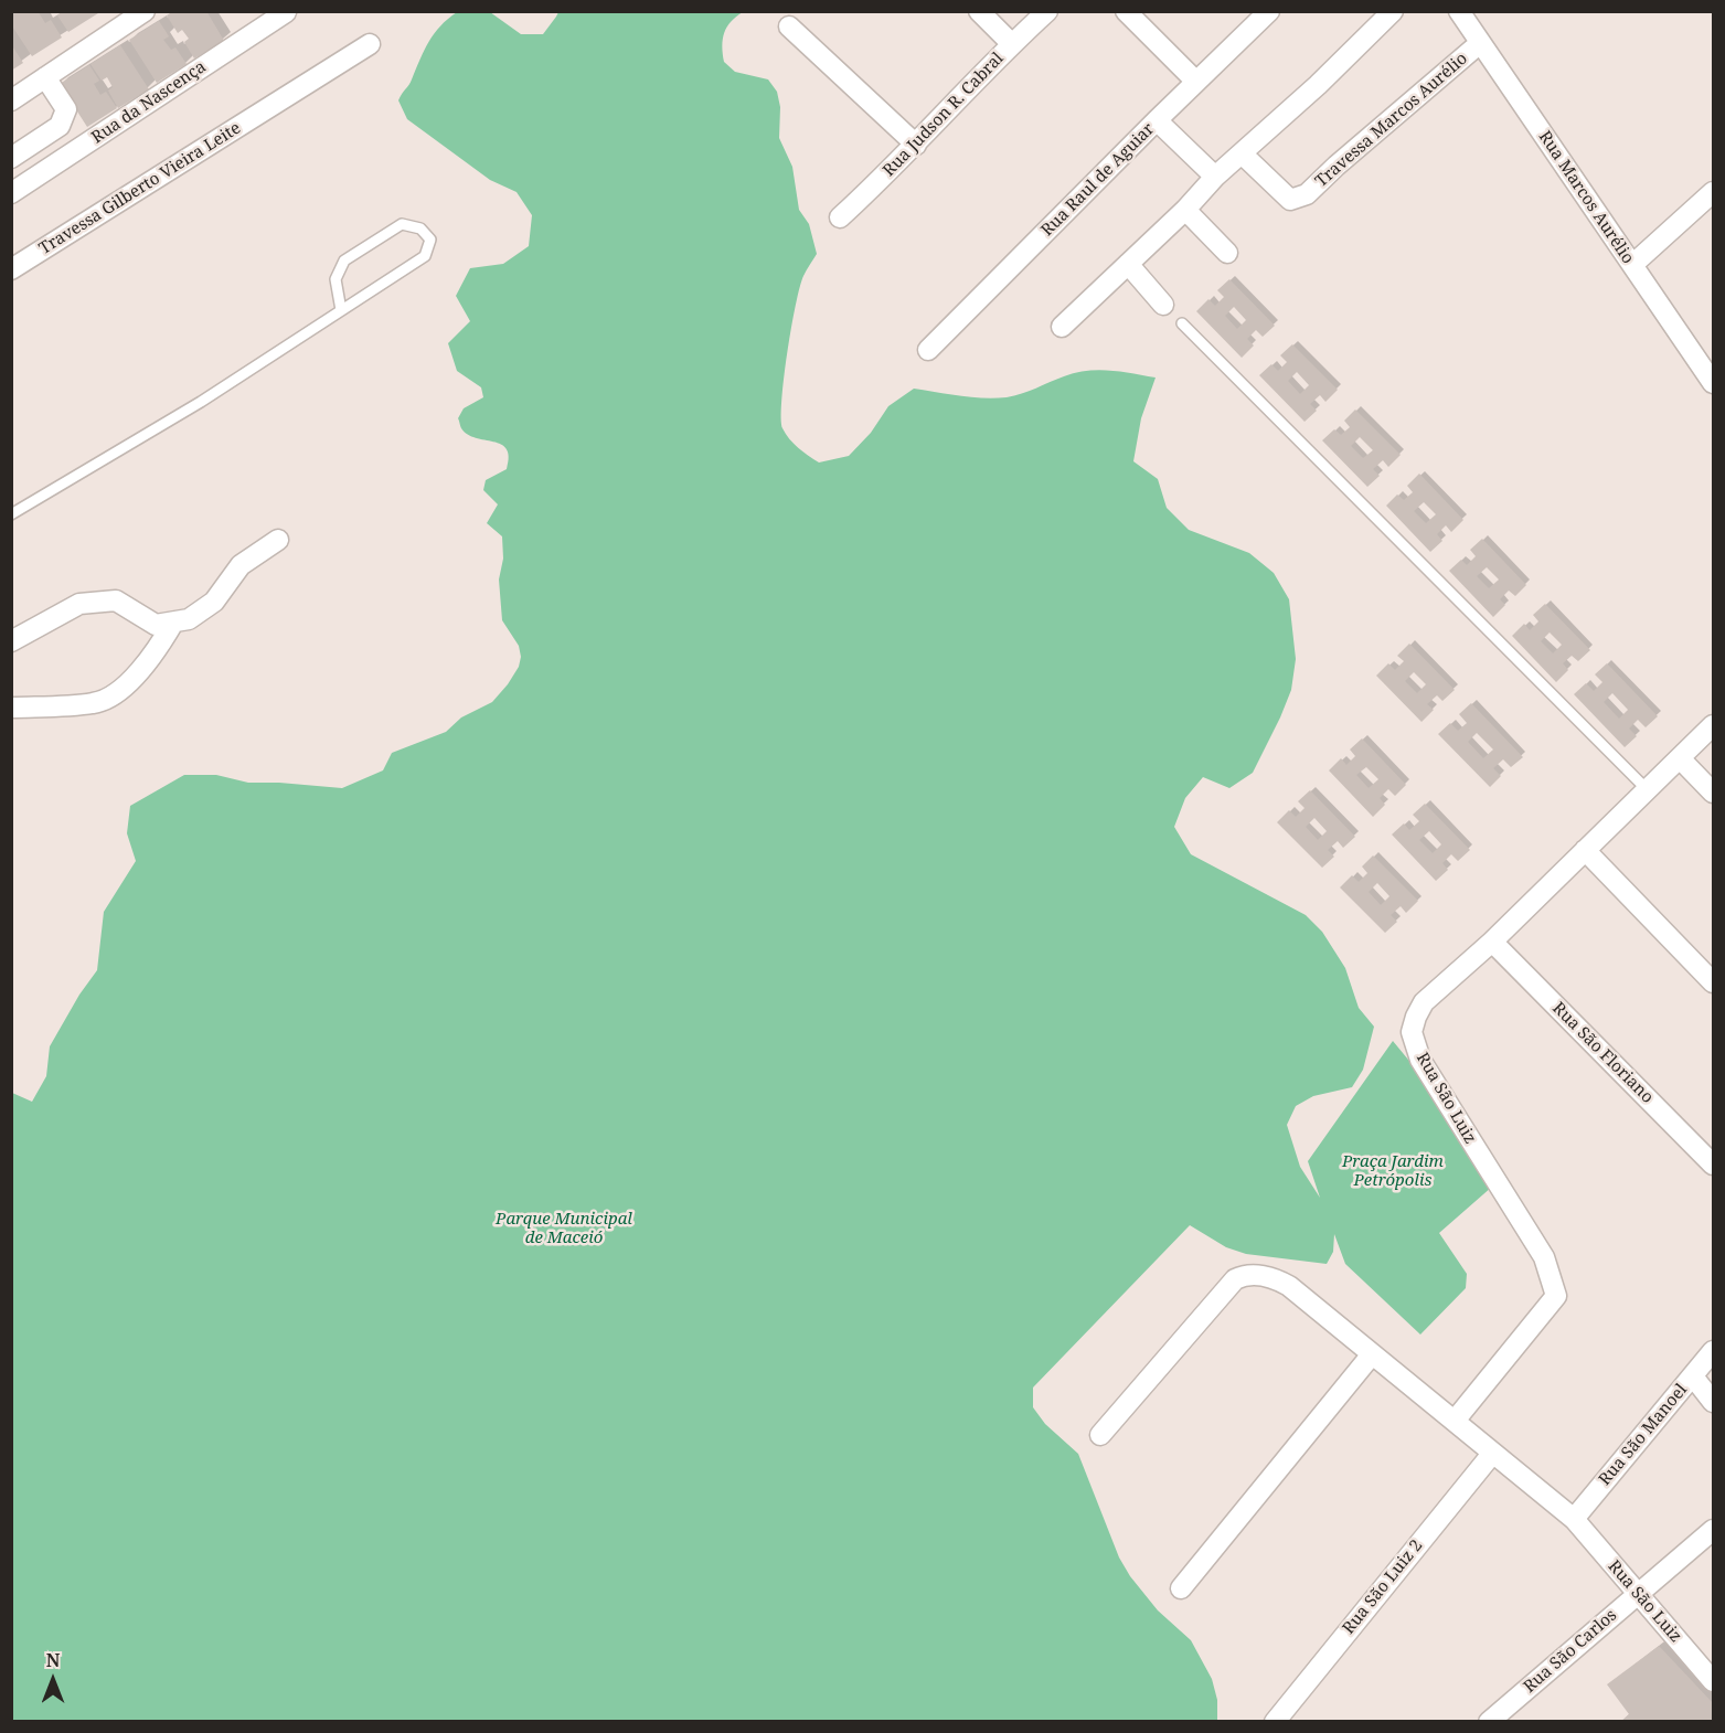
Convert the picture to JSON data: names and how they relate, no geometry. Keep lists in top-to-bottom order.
{
  "streets": {
    "street": [
      "Rua da Nascença",
      "Rua Judson R. Cabral",
      "Travessa Marcos Aurélio",
      "Rua Raul de Aguiar",
      "Travessa Gilberto Vieira Leite",
      "Rua Marcos Aurélio",
      "Rua São Floriano",
      "Rua São Luiz",
      "Rua São Manoel",
      "Rua São Luiz 2",
      "Rua São Carlos"
    ]
  },
  "crossings": [
    ["Travessa Marcos Aurélio", "Rua Marcos Aurélio"],
    ["Rua São Floriano", "Rua São Luiz"],
    ["Rua São Luiz", "Rua São Manoel"],
    ["Rua São Luiz", "Rua São Luiz 2"],
    ["Rua São Luiz", "Rua São Carlos"]
  ],
  "parks": ["Praça Jardim Petrópolis", "Parque Municipal de Maceió"],
  "north": "top"
}
